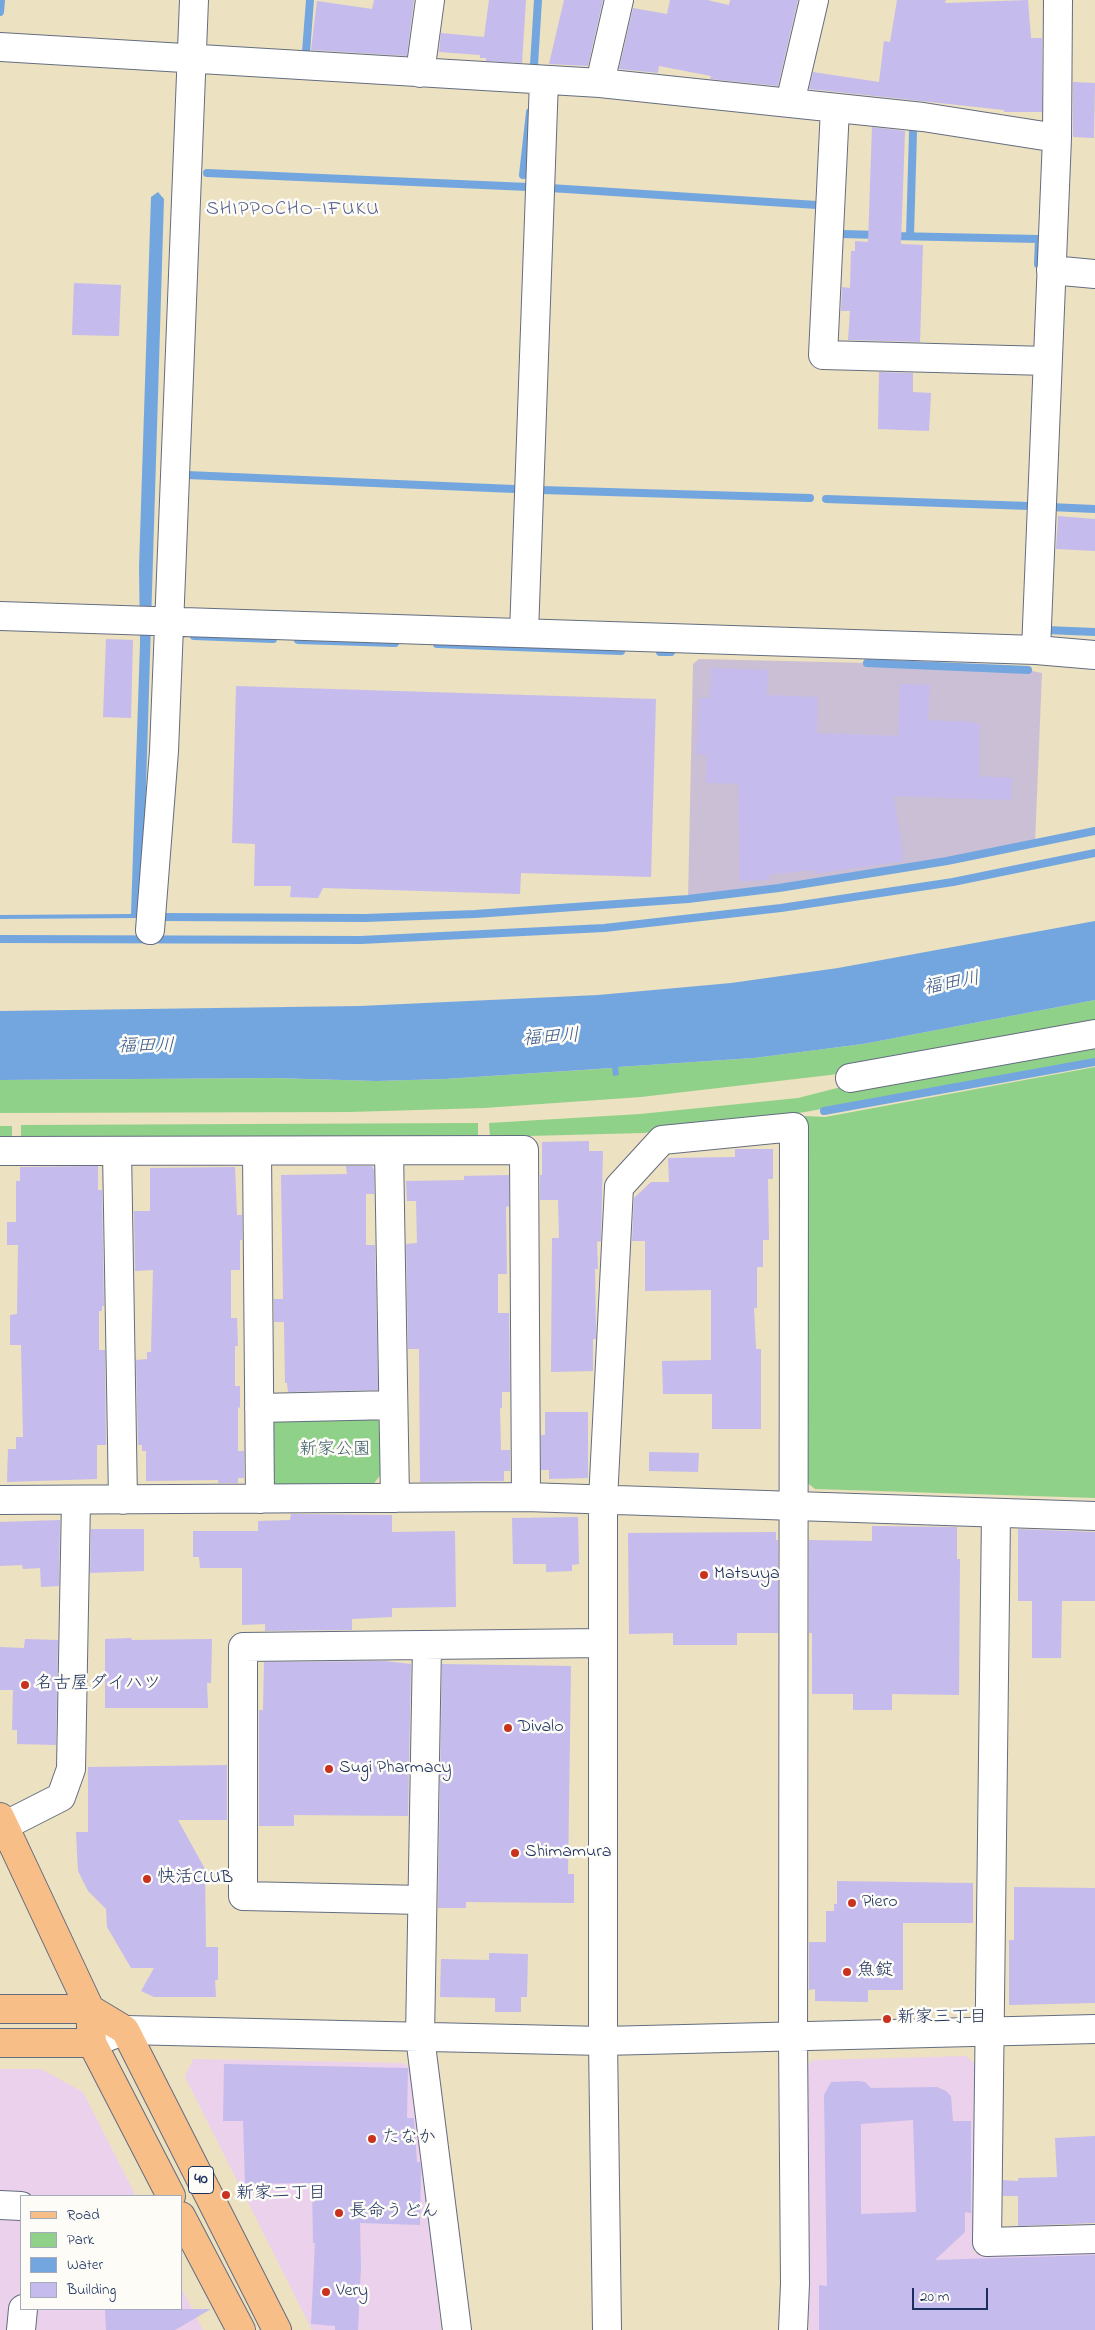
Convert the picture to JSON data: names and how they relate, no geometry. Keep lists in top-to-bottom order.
{
  "streets": {
    "main road": ["40"]
  },
  "districts": ["SHIPPOCHO-IFUKU"],
  "water": ["福田川"],
  "parks": ["新家公園"],
  "places": [
    "Matsuya",
    "名古屋ダイハツ",
    "Divalo",
    "Sugi Pharmacy",
    "Shimamura",
    "快活CLUB",
    "Piero",
    "魚錠",
    "新家三丁目",
    "たなか",
    "新家二丁目",
    "長命うどん",
    "Very"
  ],
  "legend": [
    "Road",
    "Park",
    "Water",
    "Building"
  ],
  "scale_bar": "20 m"
}
